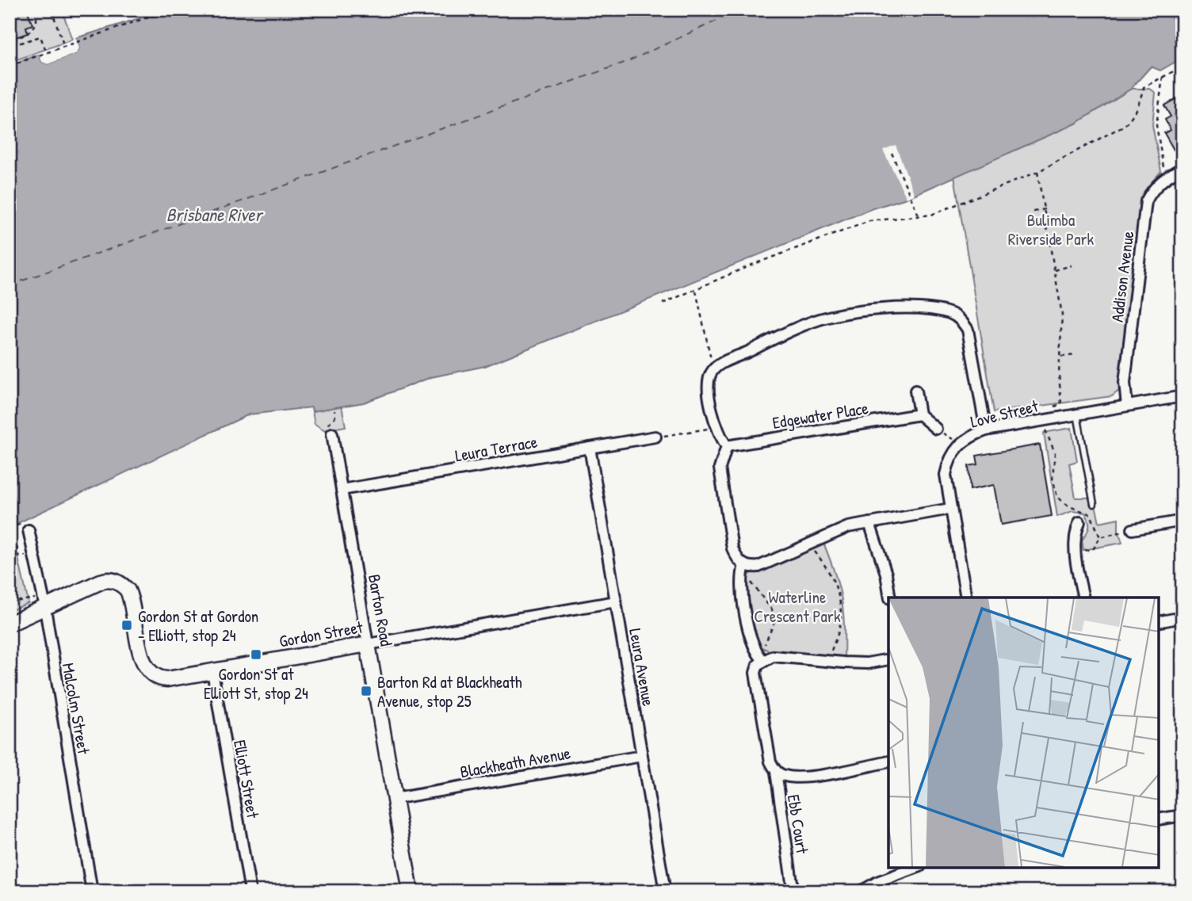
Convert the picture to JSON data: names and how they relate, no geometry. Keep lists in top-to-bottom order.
{
  "streets": {
    "street": [
      "Addison Avenue",
      "Love Street",
      "Edgewater Place",
      "Leura Terrace",
      "Barton Road",
      "Gordon Street",
      "Leura Avenue",
      "Malcolm Street",
      "Blackheath Avenue",
      "Elliott Street",
      "Ebb Court"
    ]
  },
  "crossings": [
    ["Addison Avenue", "Love Street"],
    ["Leura Terrace", "Barton Road"],
    ["Leura Terrace", "Leura Avenue"],
    ["Barton Road", "Gordon Street"],
    ["Barton Road", "Blackheath Avenue"],
    ["Gordon Street", "Leura Avenue"],
    ["Gordon Street", "Malcolm Street"],
    ["Gordon Street", "Elliott Street"],
    ["Leura Avenue", "Blackheath Avenue"]
  ],
  "water": ["Brisbane River"],
  "parks": ["Bulimba Riverside Park", "Waterline Crescent Park"],
  "places": {
    "transit": ["Gordon St at Gordon - Elliott, stop 24", "Gordon St at Elliott St, stop 24", "Barton Rd at Blackheath Avenue, stop 25"]
  }
}
